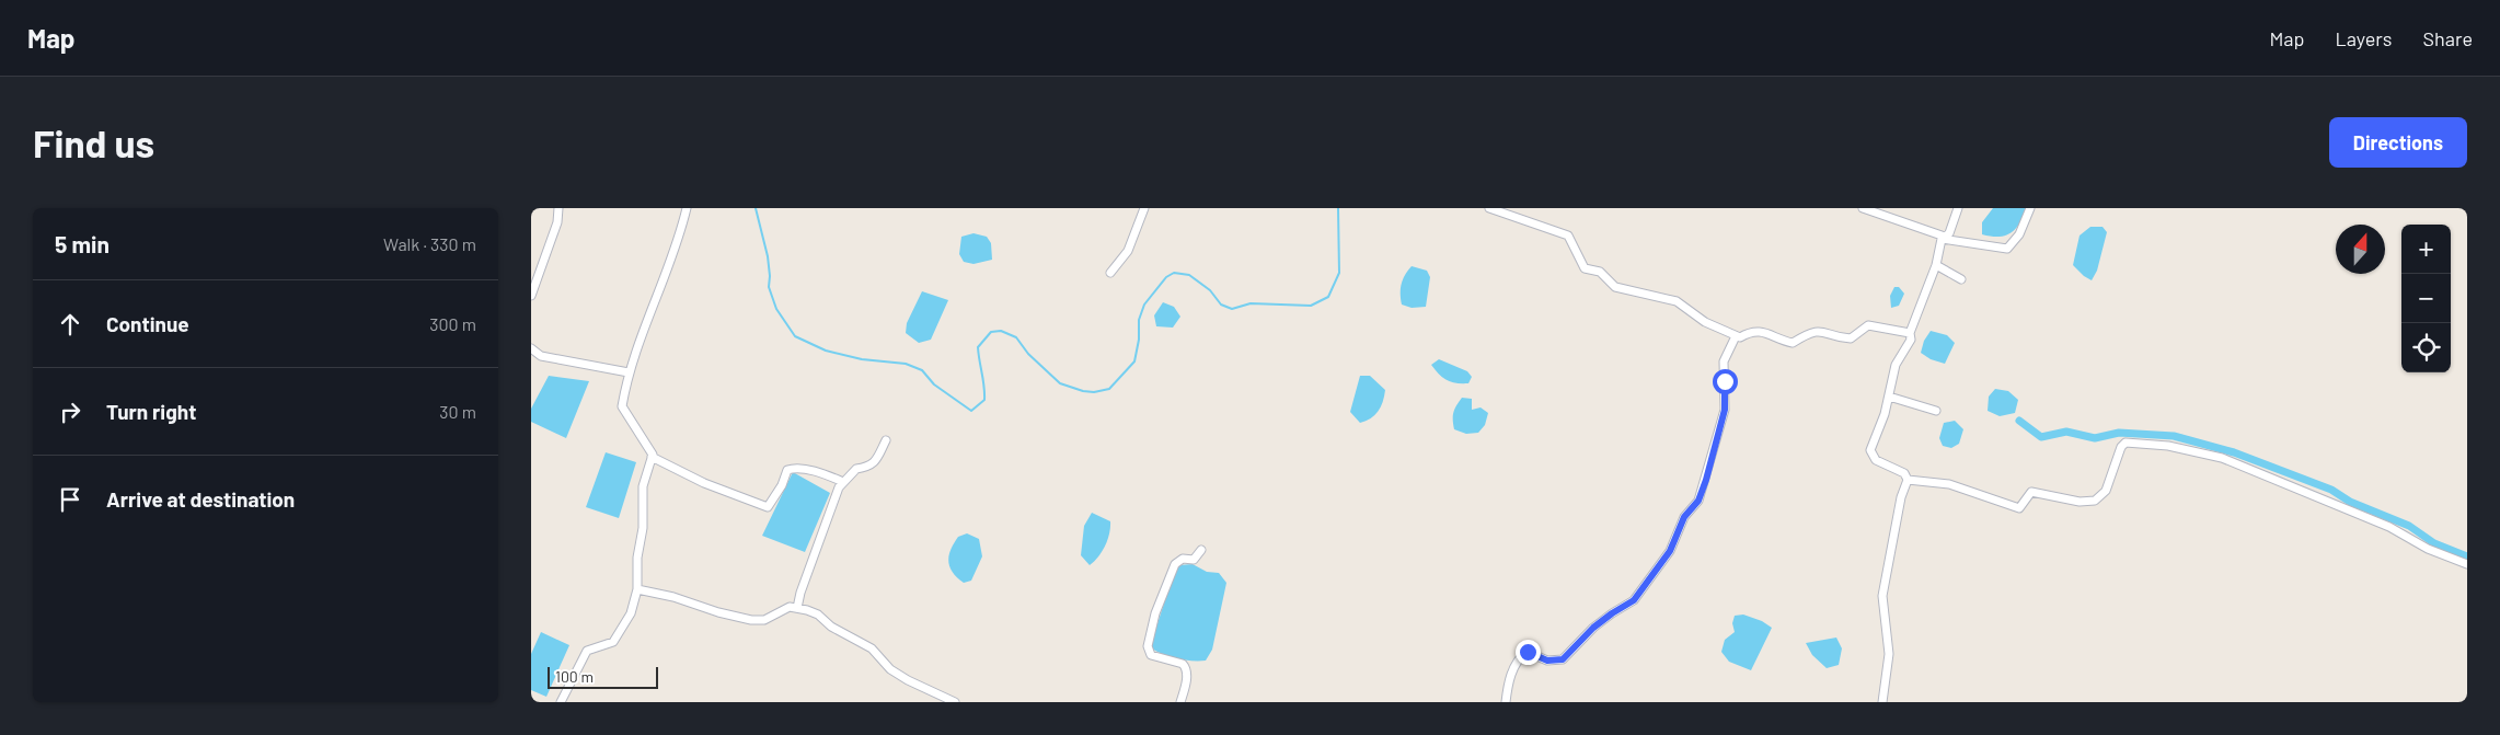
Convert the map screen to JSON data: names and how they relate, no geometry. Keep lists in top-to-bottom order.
{
  "scale_bar": "100 m",
  "north": "top",
  "page": {
    "header": "Map",
    "nav": ["Map", "Layers", "Share"],
    "buttons": "Directions",
    "title": "Find us",
    "heading": ["5 min", "Walk · 330 m"],
    "map_buttons": ["+", "−"],
    "list": [
      ["Continue", "300 m"],
      ["Turn right", "30 m"],
      "Arrive at destination"
    ],
    "scale": "100 m"
  }
}
